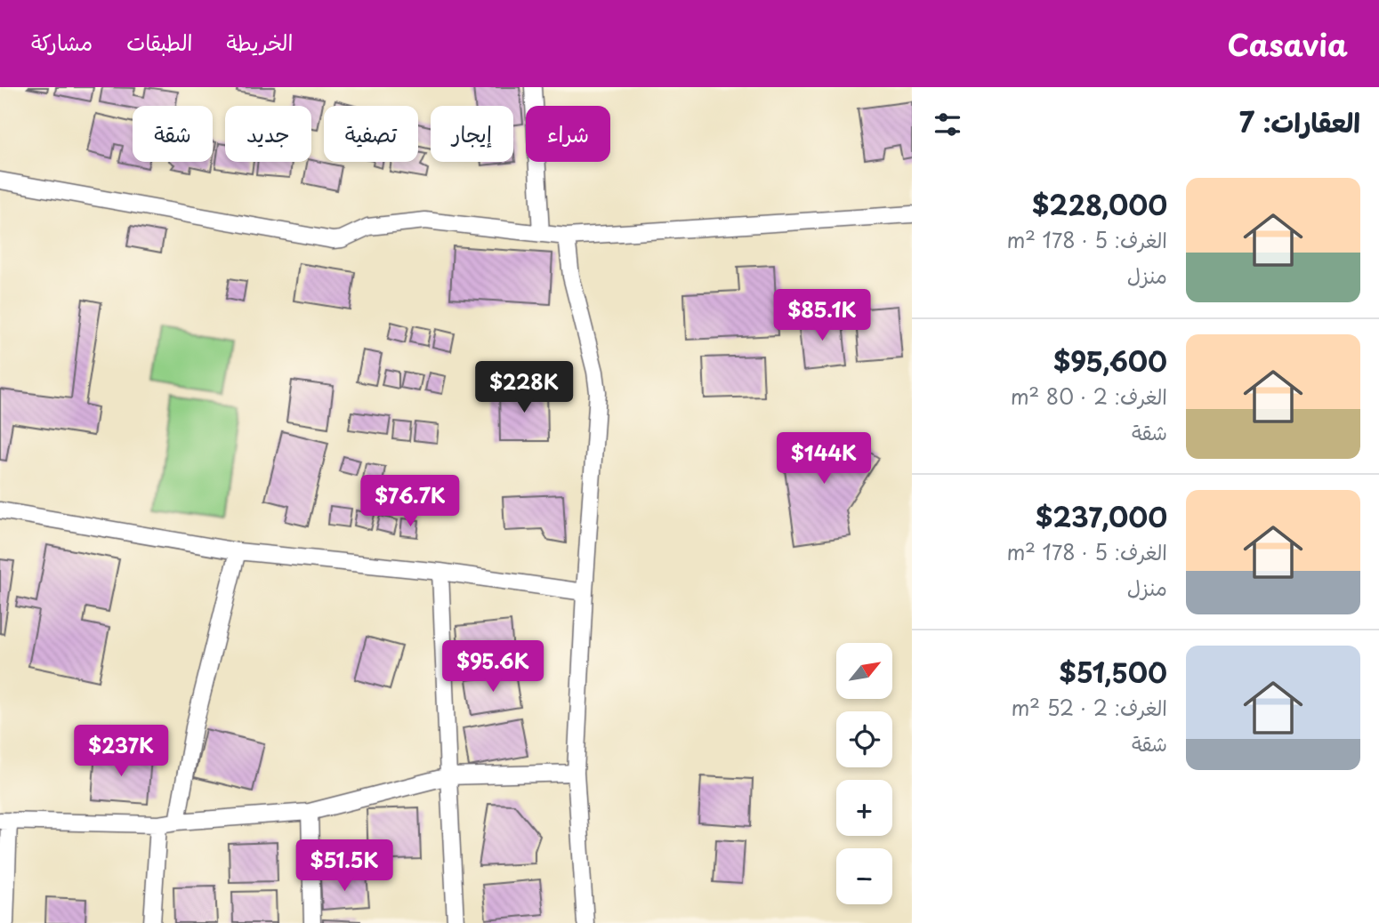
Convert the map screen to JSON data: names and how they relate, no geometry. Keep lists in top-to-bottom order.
{
  "north": "top right",
  "page": {
    "header": "Casavia",
    "nav": ["الخريطة", "الطبقات", "مشاركة"],
    "heading": "العقارات: 7",
    "chip": [
      "شراء",
      "إيجار",
      "تصفية",
      "جديد",
      "شقة"
    ],
    "list": [
      {
        "name": "$228,000",
        "note": "الغرف: 5 · 178 m² · منزل"
      },
      {
        "name": "$95,600",
        "note": "الغرف: 2 · 80 m² · شقة"
      },
      {
        "name": "$237,000",
        "note": "الغرف: 5 · 178 m² · منزل"
      },
      {
        "name": "$51,500",
        "note": "الغرف: 2 · 52 m² · شقة"
      }
    ],
    "price": [
      "$85.1K",
      "$228K",
      "$144K",
      "$76.7K",
      "$95.6K",
      "$237K",
      "$51.5K"
    ],
    "map_buttons": ["+", "−"]
  }
}
